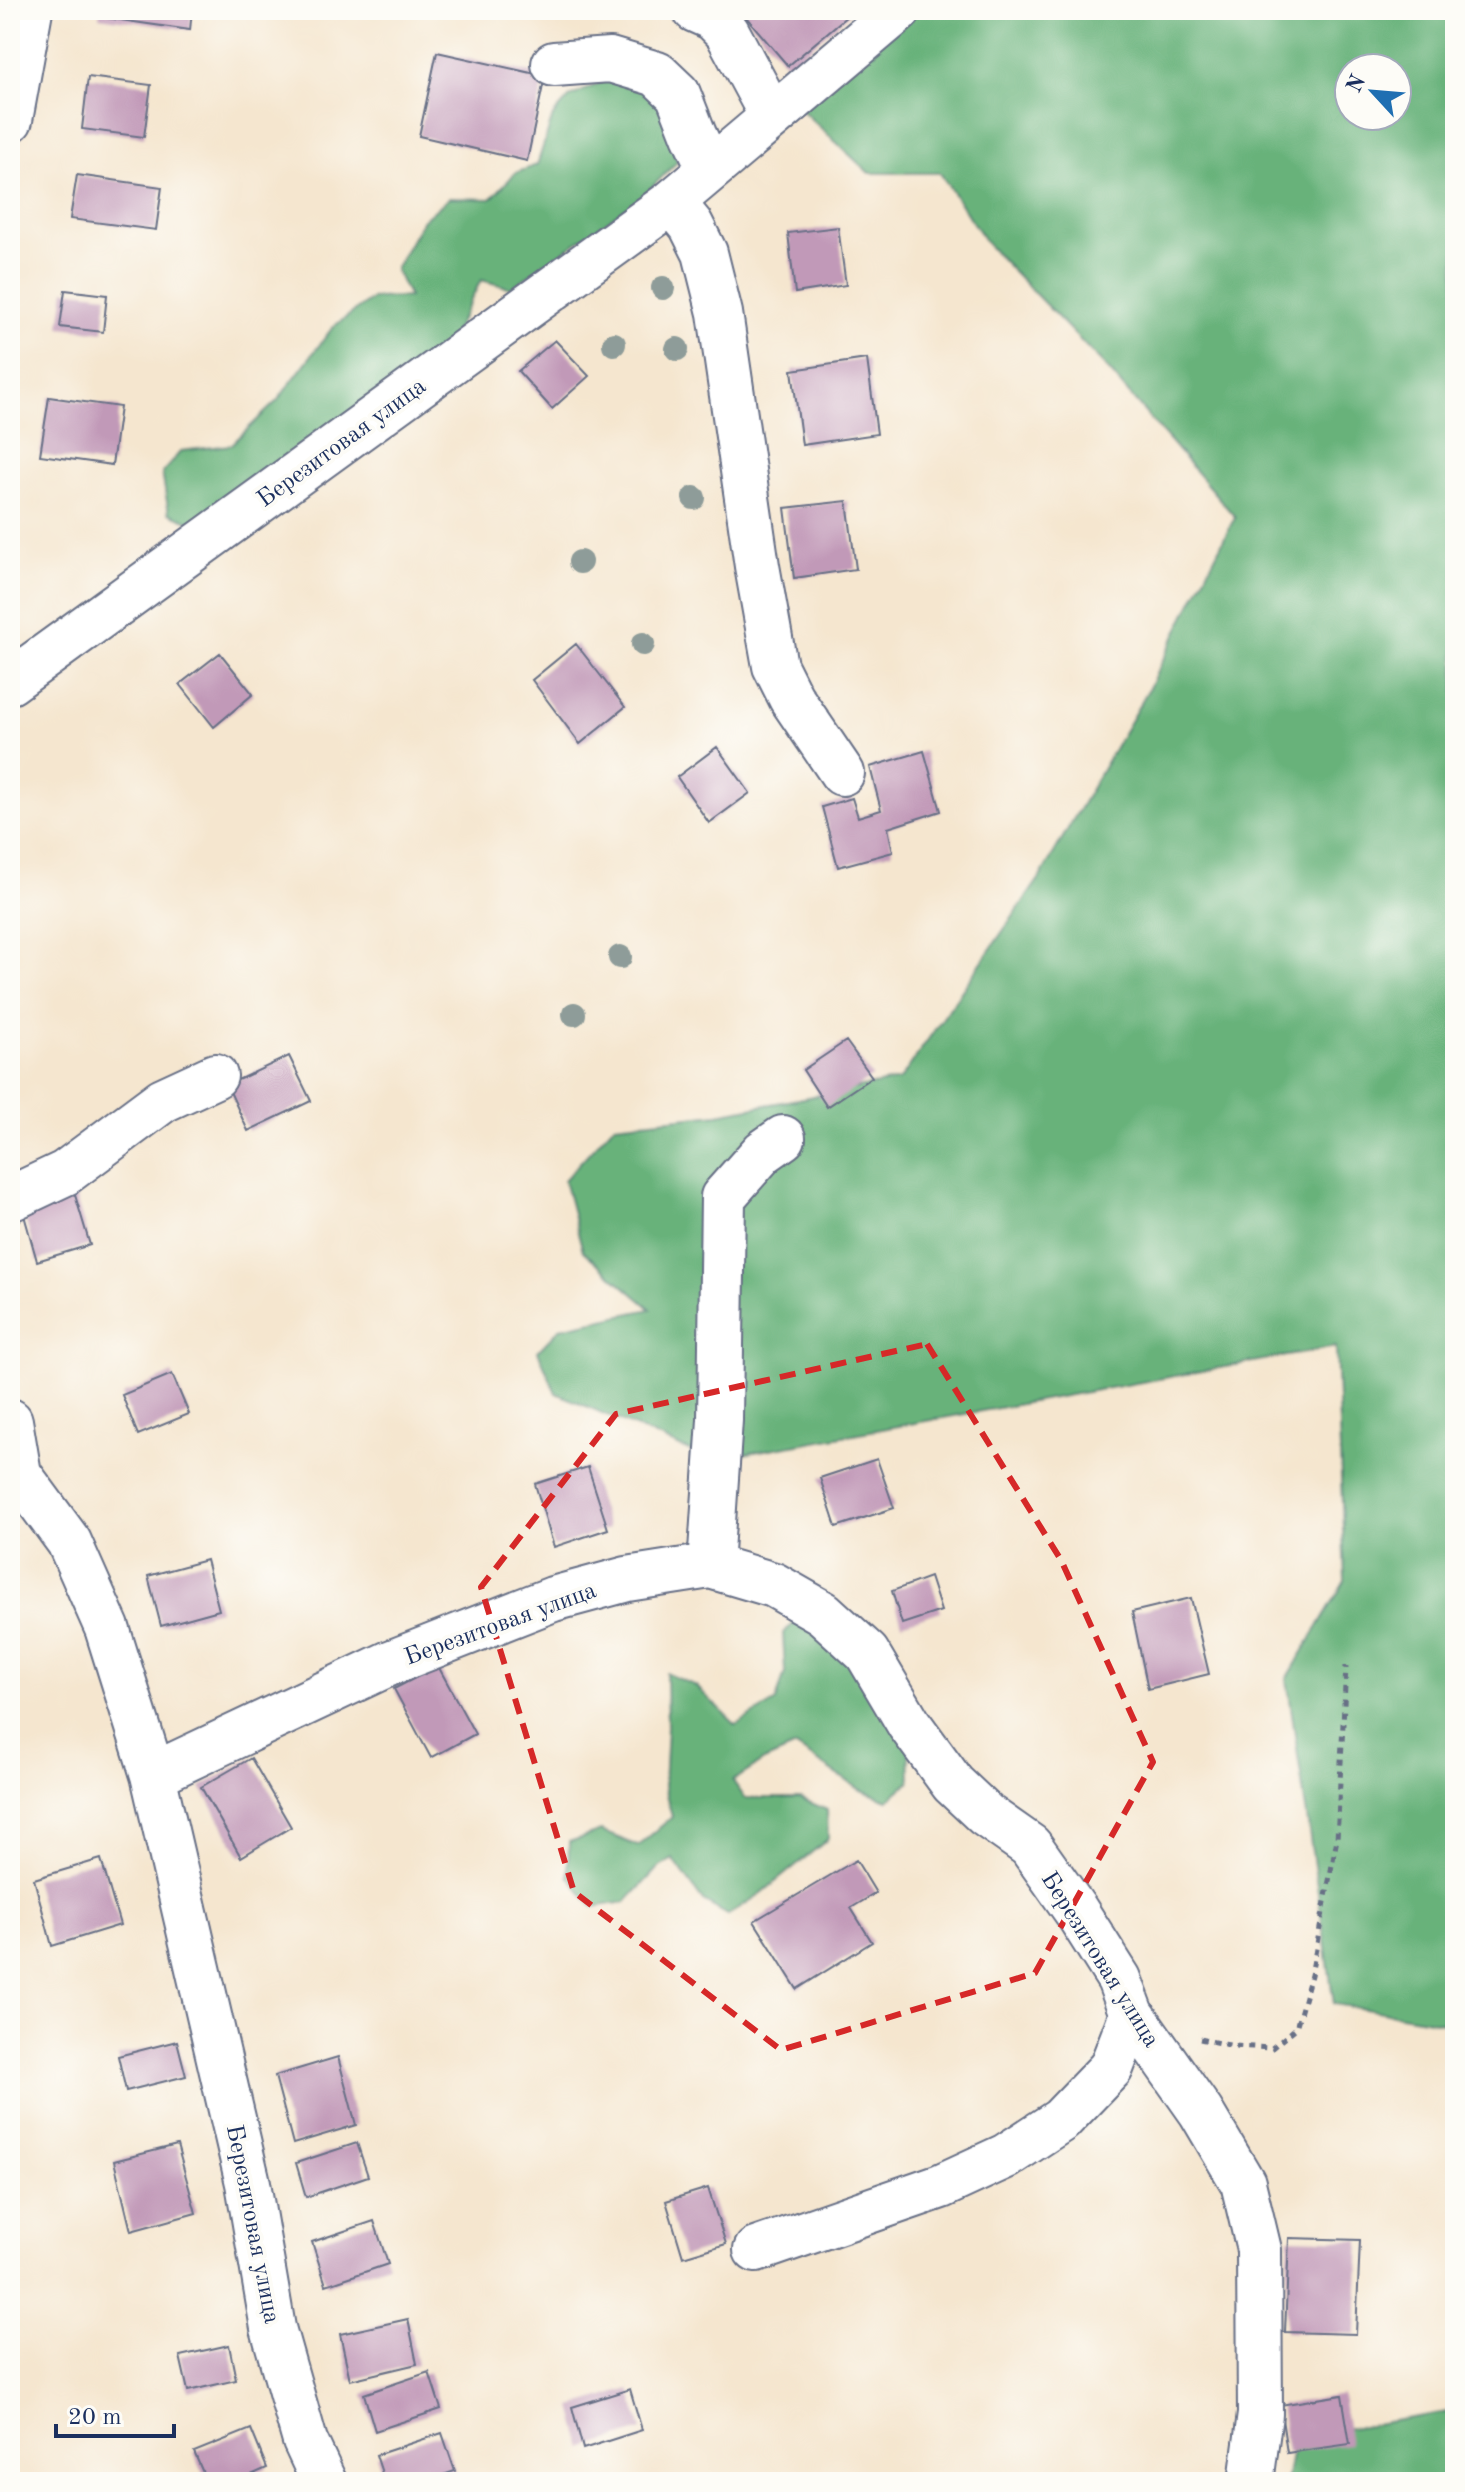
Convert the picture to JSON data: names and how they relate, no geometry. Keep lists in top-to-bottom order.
{
  "streets": {
    "street": ["Березитовая улица"]
  },
  "scale_bar": "20 m",
  "north": "top left"
}
